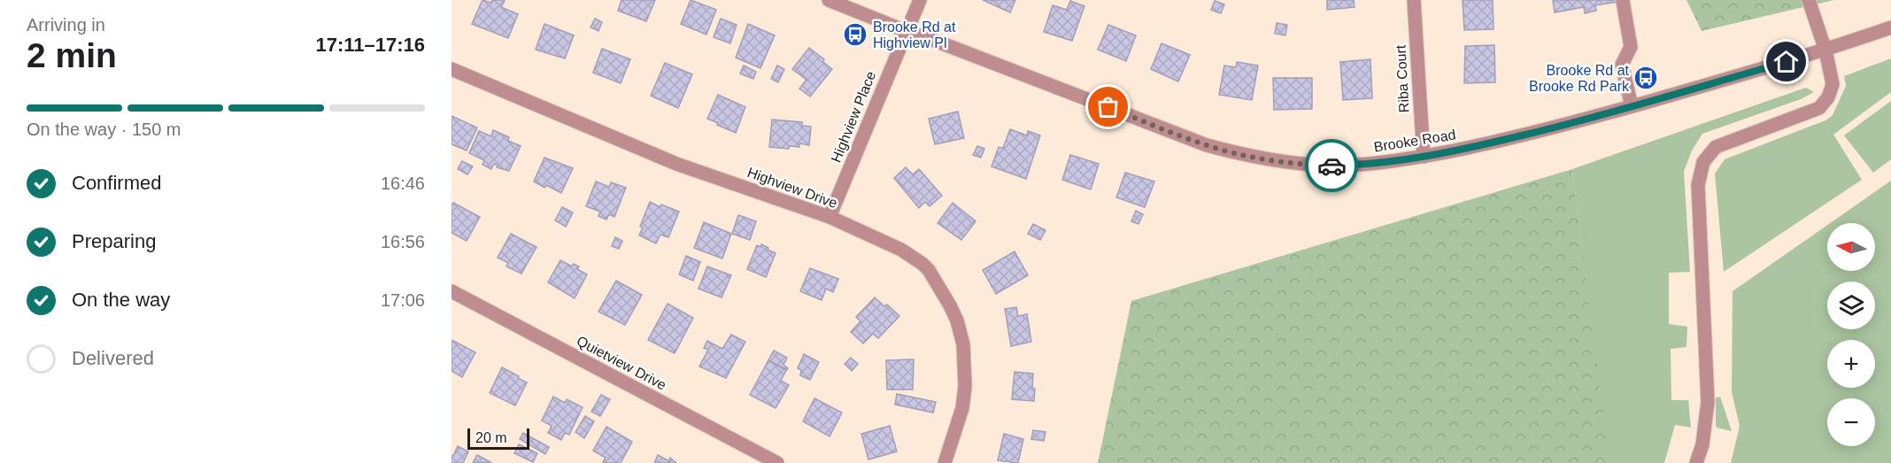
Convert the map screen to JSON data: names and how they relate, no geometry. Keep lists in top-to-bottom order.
{
  "streets": {
    "street": [
      "Riba Court",
      "Highview Place",
      "Brooke Road",
      "Highview Drive",
      "Quietview Drive"
    ]
  },
  "crossings": [
    ["Riba Court", "Brooke Road"],
    ["Highview Place", "Brooke Road"],
    ["Highview Place", "Highview Drive"]
  ],
  "places": {
    "bus stop": ["Brooke Rd at Highview Pl", "Brooke Rd at Brooke Rd Park"]
  },
  "scale_bar": "20 m",
  "north": "left",
  "page": {
    "heading": ["2 min", "Arriving in", "17:11–17:16"],
    "bar": "On the way · 150 m",
    "list": [
      ["Confirmed", "16:46"],
      ["Preparing", "16:56"],
      ["On the way", "17:06"],
      "Delivered"
    ],
    "map_buttons": ["+", "−"],
    "scale": "20 m"
  }
}
